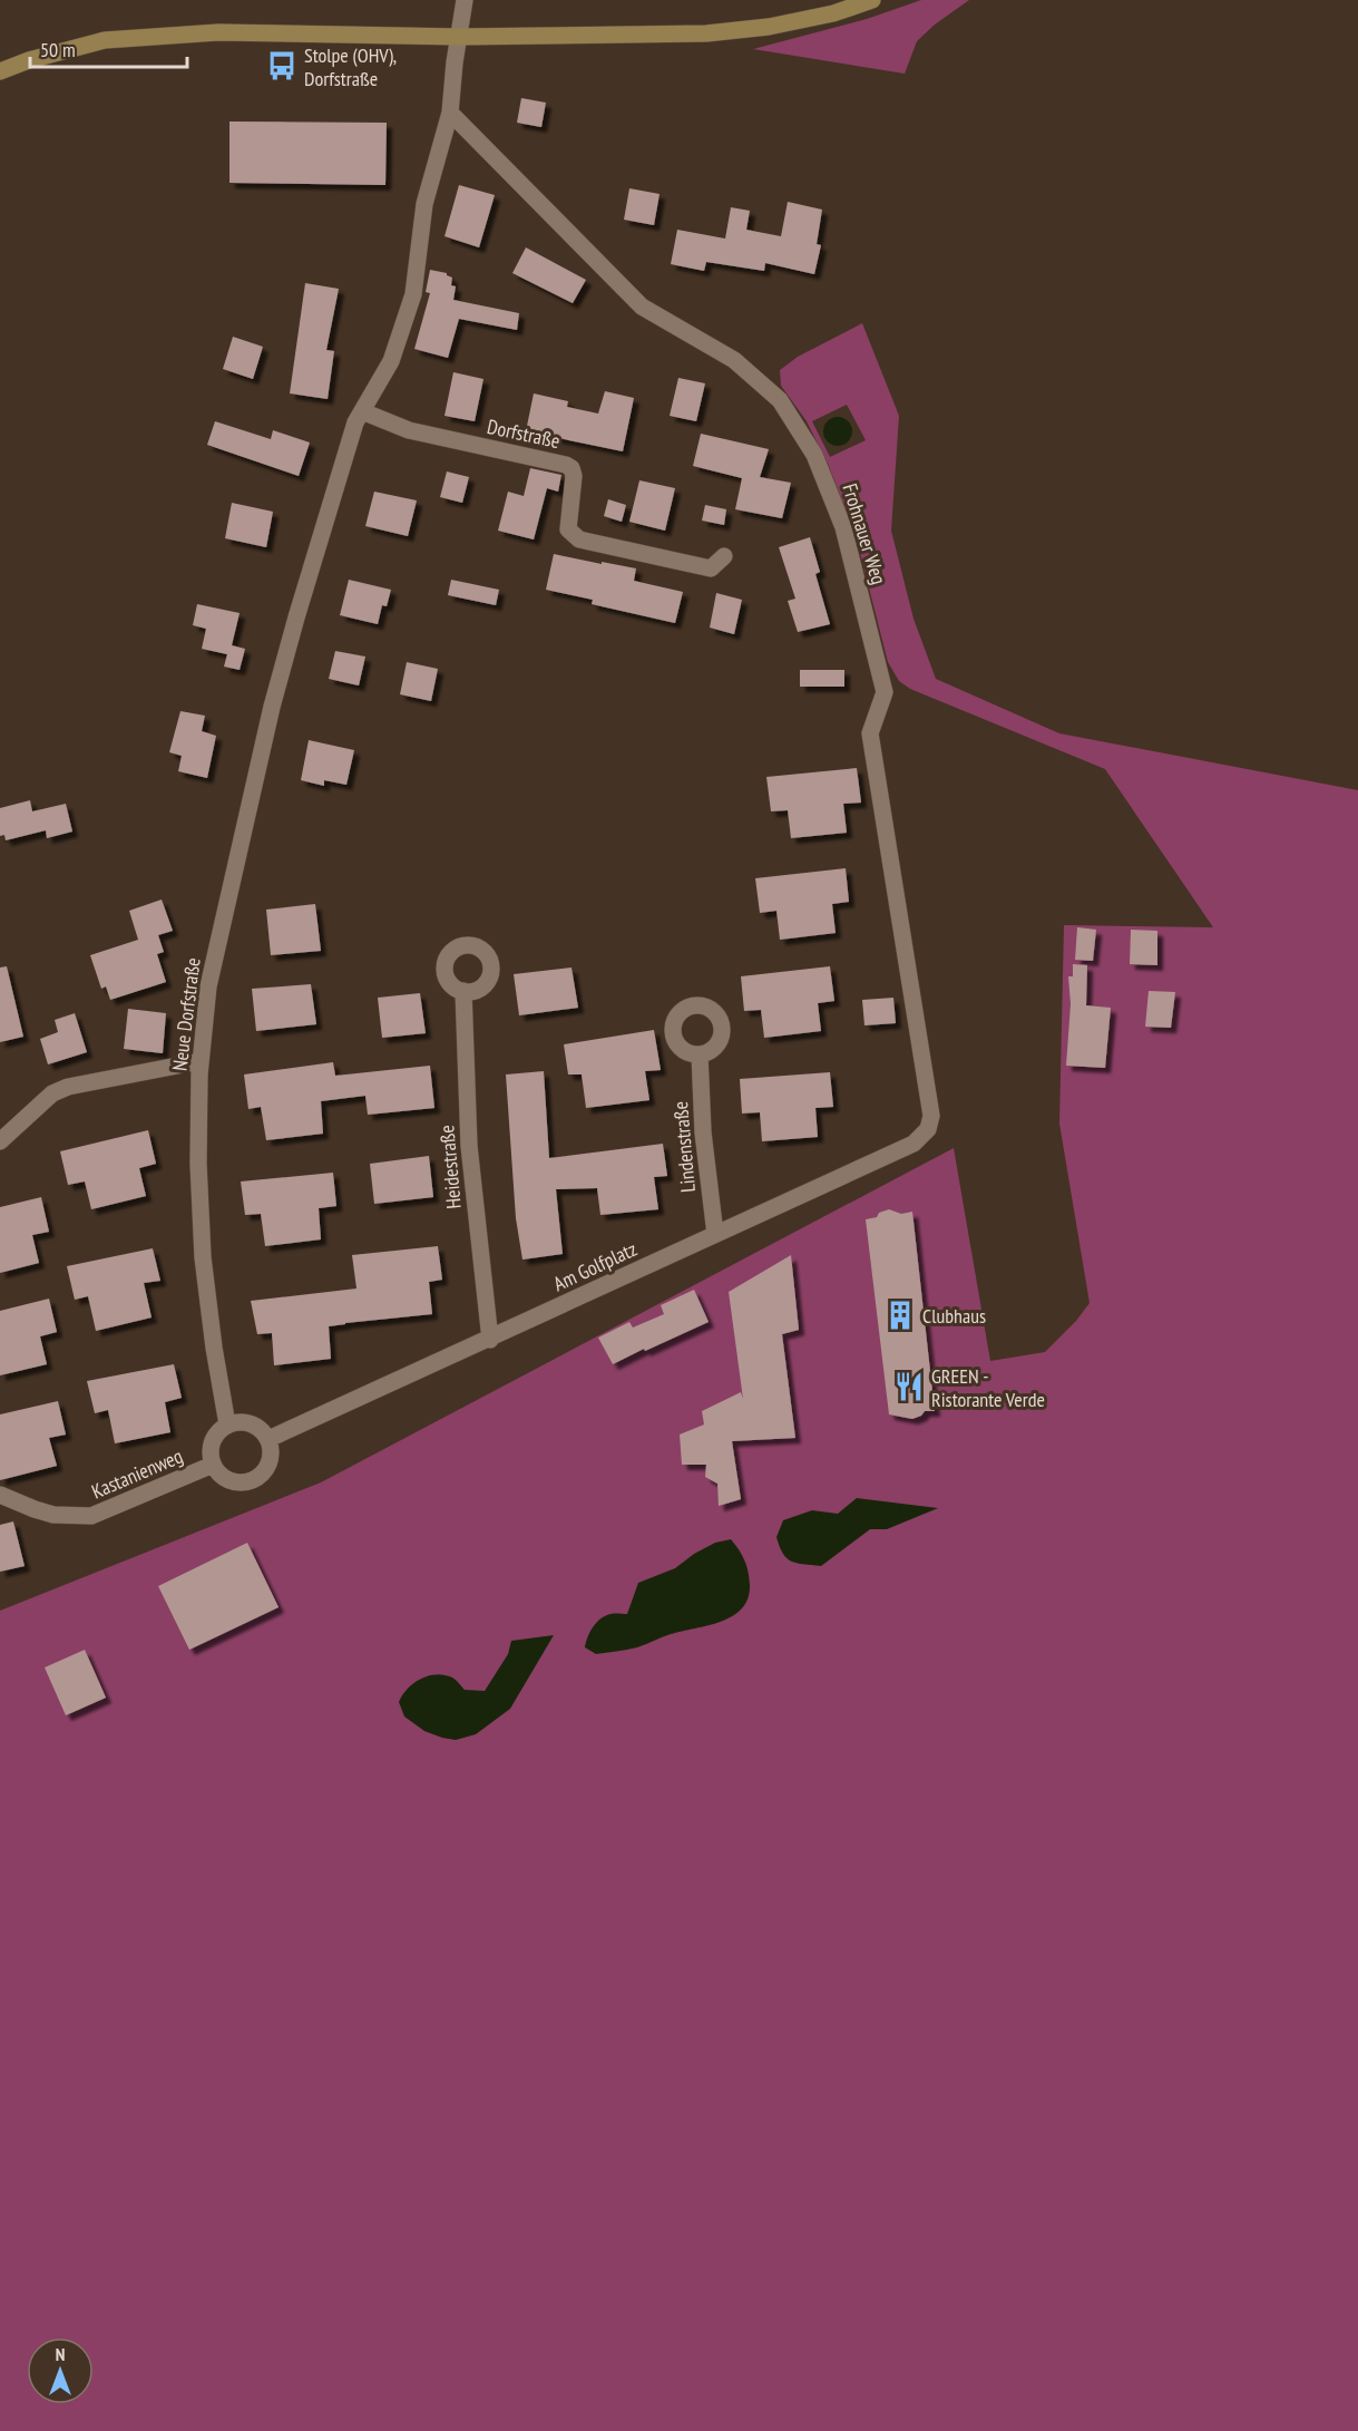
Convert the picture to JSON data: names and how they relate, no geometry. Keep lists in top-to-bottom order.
{
  "streets": {
    "street": [
      "Dorfstraße",
      "Frohnauer Weg",
      "Neue Dorfstraße",
      "Lindenstraße",
      "Heidestraße",
      "Am Golfplatz",
      "Kastanienweg"
    ]
  },
  "crossings": [
    ["Dorfstraße", "Neue Dorfstraße"],
    ["Frohnauer Weg", "Am Golfplatz"],
    ["Neue Dorfstraße", "Am Golfplatz"],
    ["Neue Dorfstraße", "Kastanienweg"],
    ["Lindenstraße", "Am Golfplatz"],
    ["Heidestraße", "Am Golfplatz"],
    ["Am Golfplatz", "Kastanienweg"]
  ],
  "places": {
    "bus stop": ["Stolpe (OHV), Dorfstraße"],
    "building": ["Clubhaus"],
    "restaurant": ["GREEN - Ristorante Verde"]
  },
  "scale_bar": "50 m",
  "north": "top"
}
